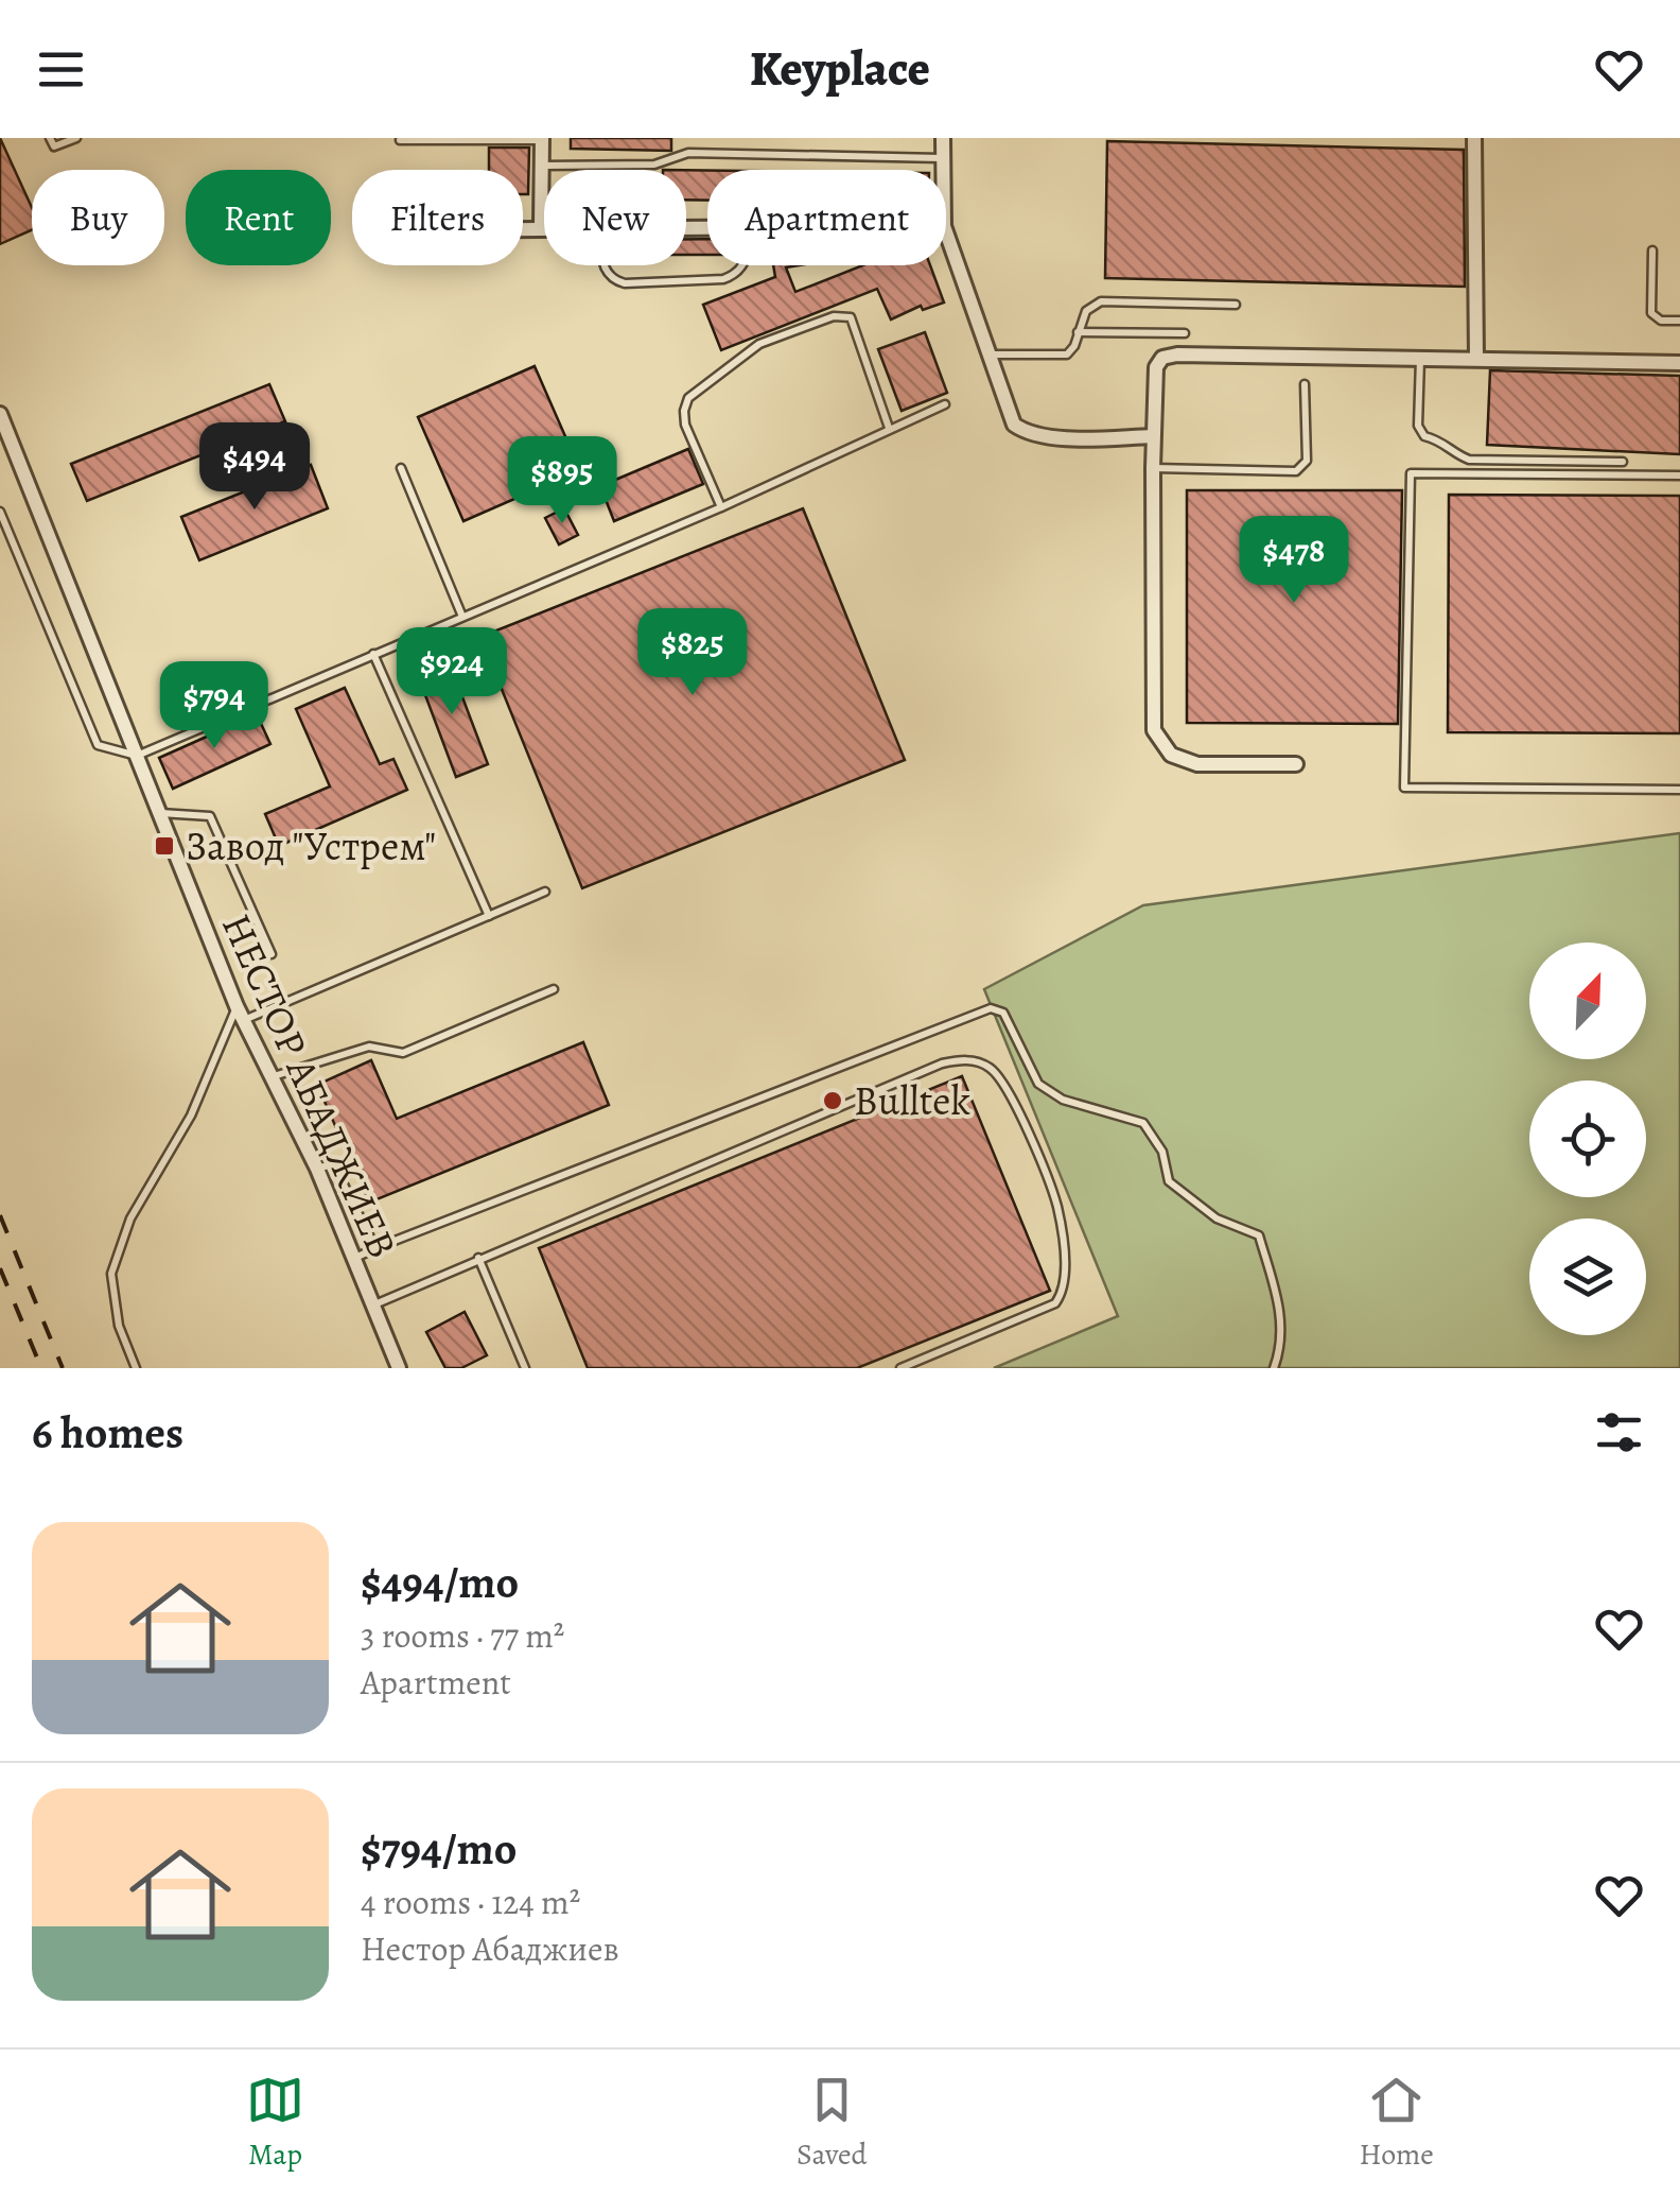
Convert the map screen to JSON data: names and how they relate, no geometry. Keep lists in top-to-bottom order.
{
  "streets": {
    "street": ["НЕСТОР АБАДЖИЕВ"]
  },
  "places": {
    "transit": ["Завод \"Устрем\""],
    "other": ["Bulltek"]
  },
  "north": "top right",
  "page": {
    "header": "Keyplace",
    "chip": [
      "Buy",
      "Rent",
      "Filters",
      "New",
      "Apartment"
    ],
    "price": [
      "$494",
      "$895",
      "$478",
      "$825",
      "$924",
      "$794"
    ],
    "heading": "6 homes",
    "list": [
      {
        "name": "$494/mo",
        "note": "3 rooms · 77 m² · Apartment"
      },
      {
        "name": "$794/mo",
        "note": "4 rooms · 124 m² · Нестор Абаджиев"
      }
    ],
    "tabs": ["Map", "Saved", "Home"]
  }
}
